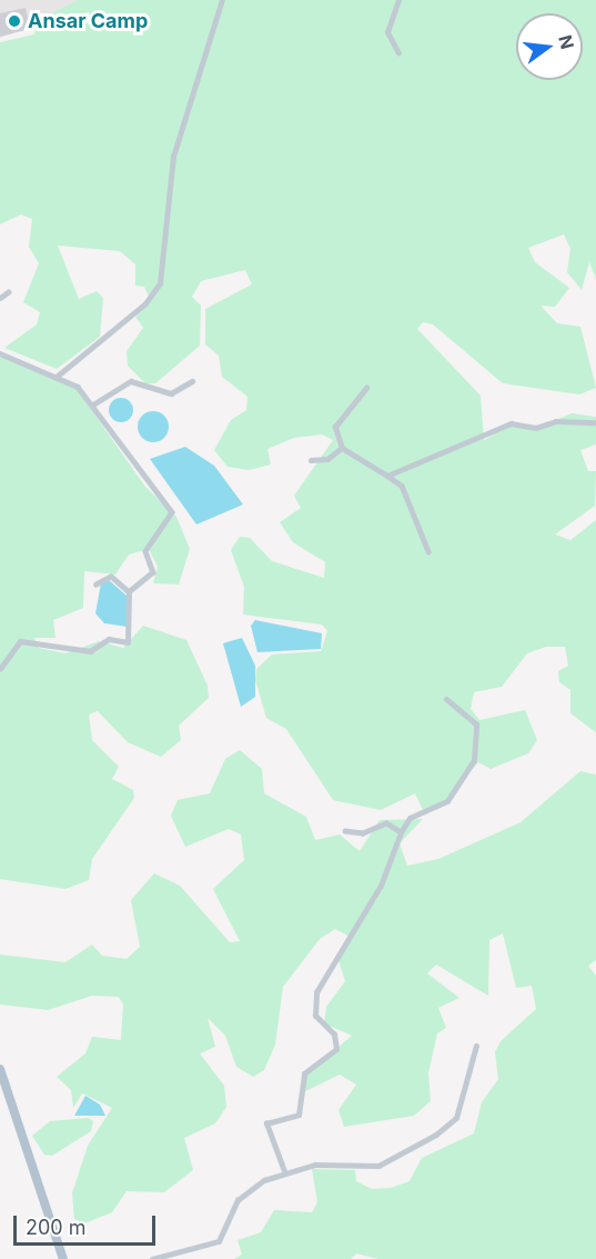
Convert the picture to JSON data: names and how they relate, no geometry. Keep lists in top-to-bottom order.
{
  "places": ["Ansar Camp"],
  "scale_bar": "200 m",
  "north": "right"
}
